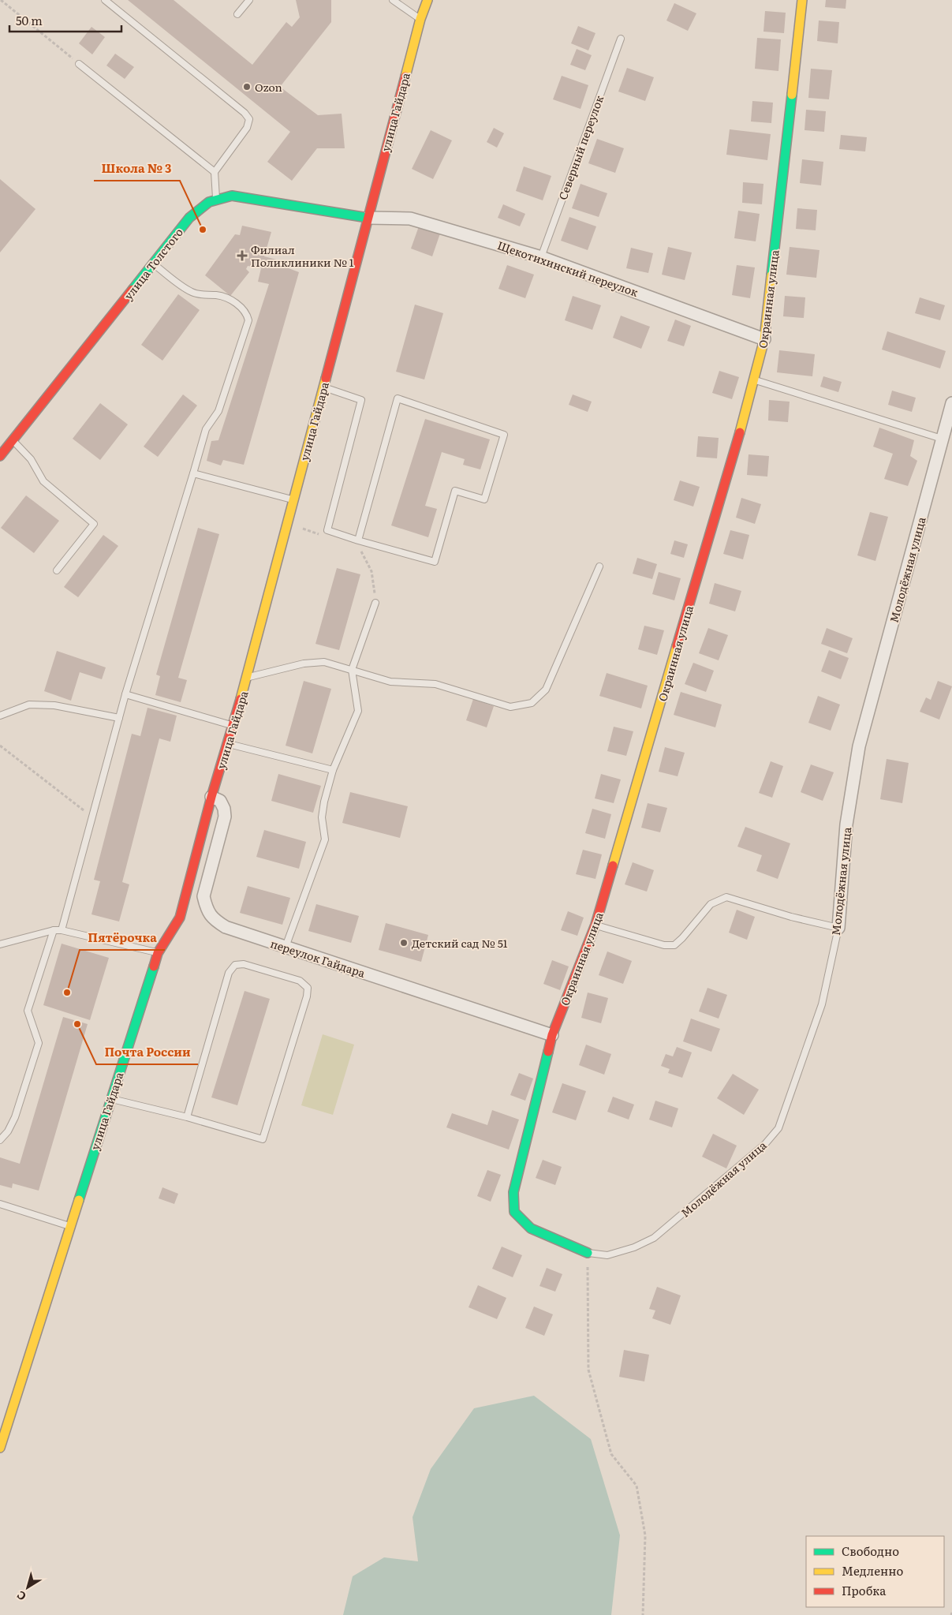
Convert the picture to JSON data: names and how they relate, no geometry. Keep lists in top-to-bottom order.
{
  "streets": {
    "street": [
      "улица Гайдара",
      "улица Толстого",
      "Щекотихинский переулок",
      "Окраинная улица",
      "Молодёжная улица",
      "переулок Гайдара"
    ],
    "lane": ["Северный переулок"]
  },
  "crossings": [
    ["улица Гайдара", "улица Толстого"],
    ["улица Гайдара", "Щекотихинский переулок"],
    ["улица Гайдара", "переулок Гайдара"],
    ["Северный переулок", "Щекотихинский переулок"],
    ["улица Толстого", "Щекотихинский переулок"],
    ["Щекотихинский переулок", "Окраинная улица"],
    ["Окраинная улица", "Молодёжная улица"],
    ["Окраинная улица", "переулок Гайдара"]
  ],
  "places": {
    "other": [
      "Ozon",
      "Школа № 3",
      "Детский сад № 51",
      "Пятёрочка",
      "Почта России"
    ],
    "health": ["Филиал Поликлиники № 1"]
  },
  "legend": ["Свободно", "Медленно", "Пробка"],
  "scale_bar": "50 m",
  "north": "bottom left"
}
